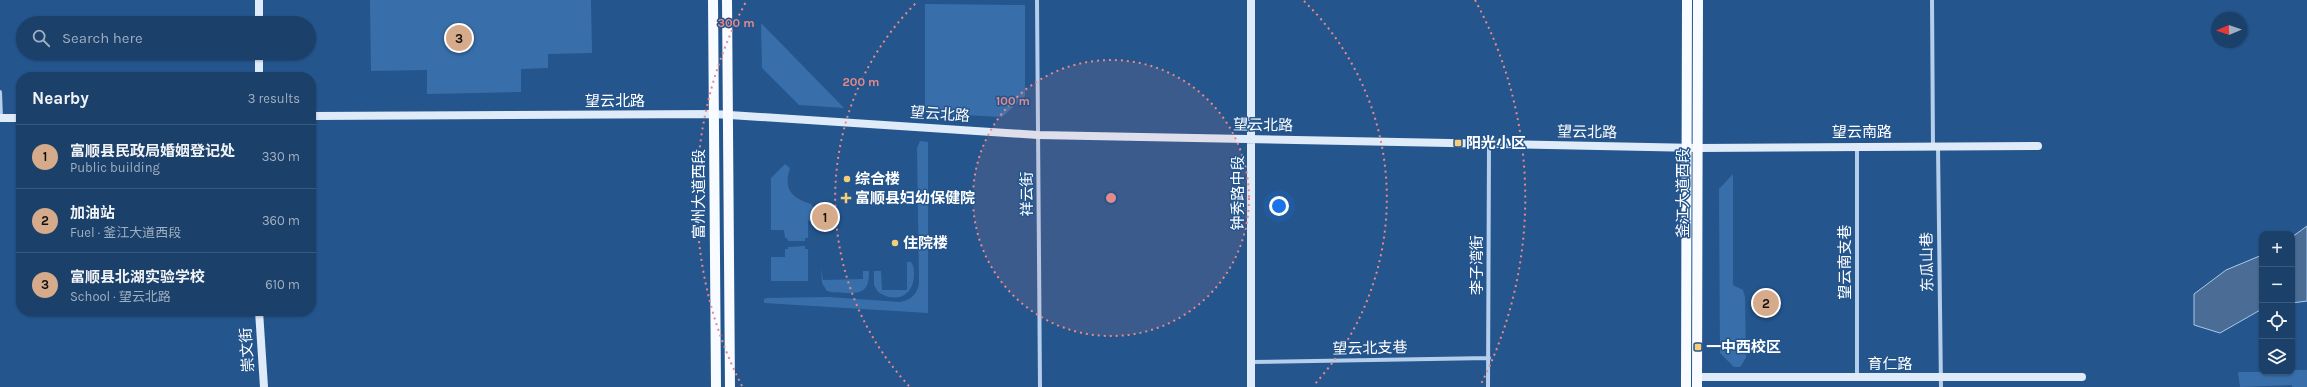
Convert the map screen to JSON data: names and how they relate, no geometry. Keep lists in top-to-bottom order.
{
  "streets": {
    "main road": ["釜江大道西段", "富州大道西段"],
    "street": [
      "望云北路",
      "望云南路",
      "钟秀路中段",
      "祥云街",
      "望云南支巷",
      "东瓜山巷",
      "李子湾街",
      "望云北支巷",
      "崇文街",
      "育仁路"
    ]
  },
  "crossings": [
    ["望云北路", "望云南路"],
    ["望云北路", "钟秀路中段"],
    ["望云北路", "釜江大道西段"],
    ["望云北路", "富州大道西段"],
    ["望云北路", "祥云街"],
    ["望云北路", "李子湾街"],
    ["望云南路", "釜江大道西段"],
    ["望云南路", "望云南支巷"],
    ["望云南路", "东瓜山巷"],
    ["钟秀路中段", "望云北支巷"],
    ["釜江大道西段", "育仁路"],
    ["望云南支巷", "育仁路"],
    ["东瓜山巷", "育仁路"],
    ["李子湾街", "望云北支巷"]
  ],
  "places": {
    "transit": ["阳光小区", "一中西校区"],
    "other": ["综合楼", "住院楼"],
    "health": ["富顺县妇幼保健院"]
  },
  "north": "left",
  "page": {
    "search": "Search here",
    "pins": ["3", "1", "2"],
    "heading": ["Nearby", "3 results"],
    "list": [
      {
        "mark": "1",
        "name": "富顺县民政局婚姻登记处",
        "note": "Public building",
        "value": "330 m"
      },
      {
        "mark": "2",
        "name": "加油站",
        "note": "Fuel · 釜江大道西段",
        "value": "360 m"
      },
      {
        "mark": "3",
        "name": "富顺县北湖实验学校",
        "note": "School · 望云北路",
        "value": "610 m"
      }
    ],
    "map_buttons": ["+", "−"]
  },
  "rings": ["300 m", "200 m", "100 m"]
}
